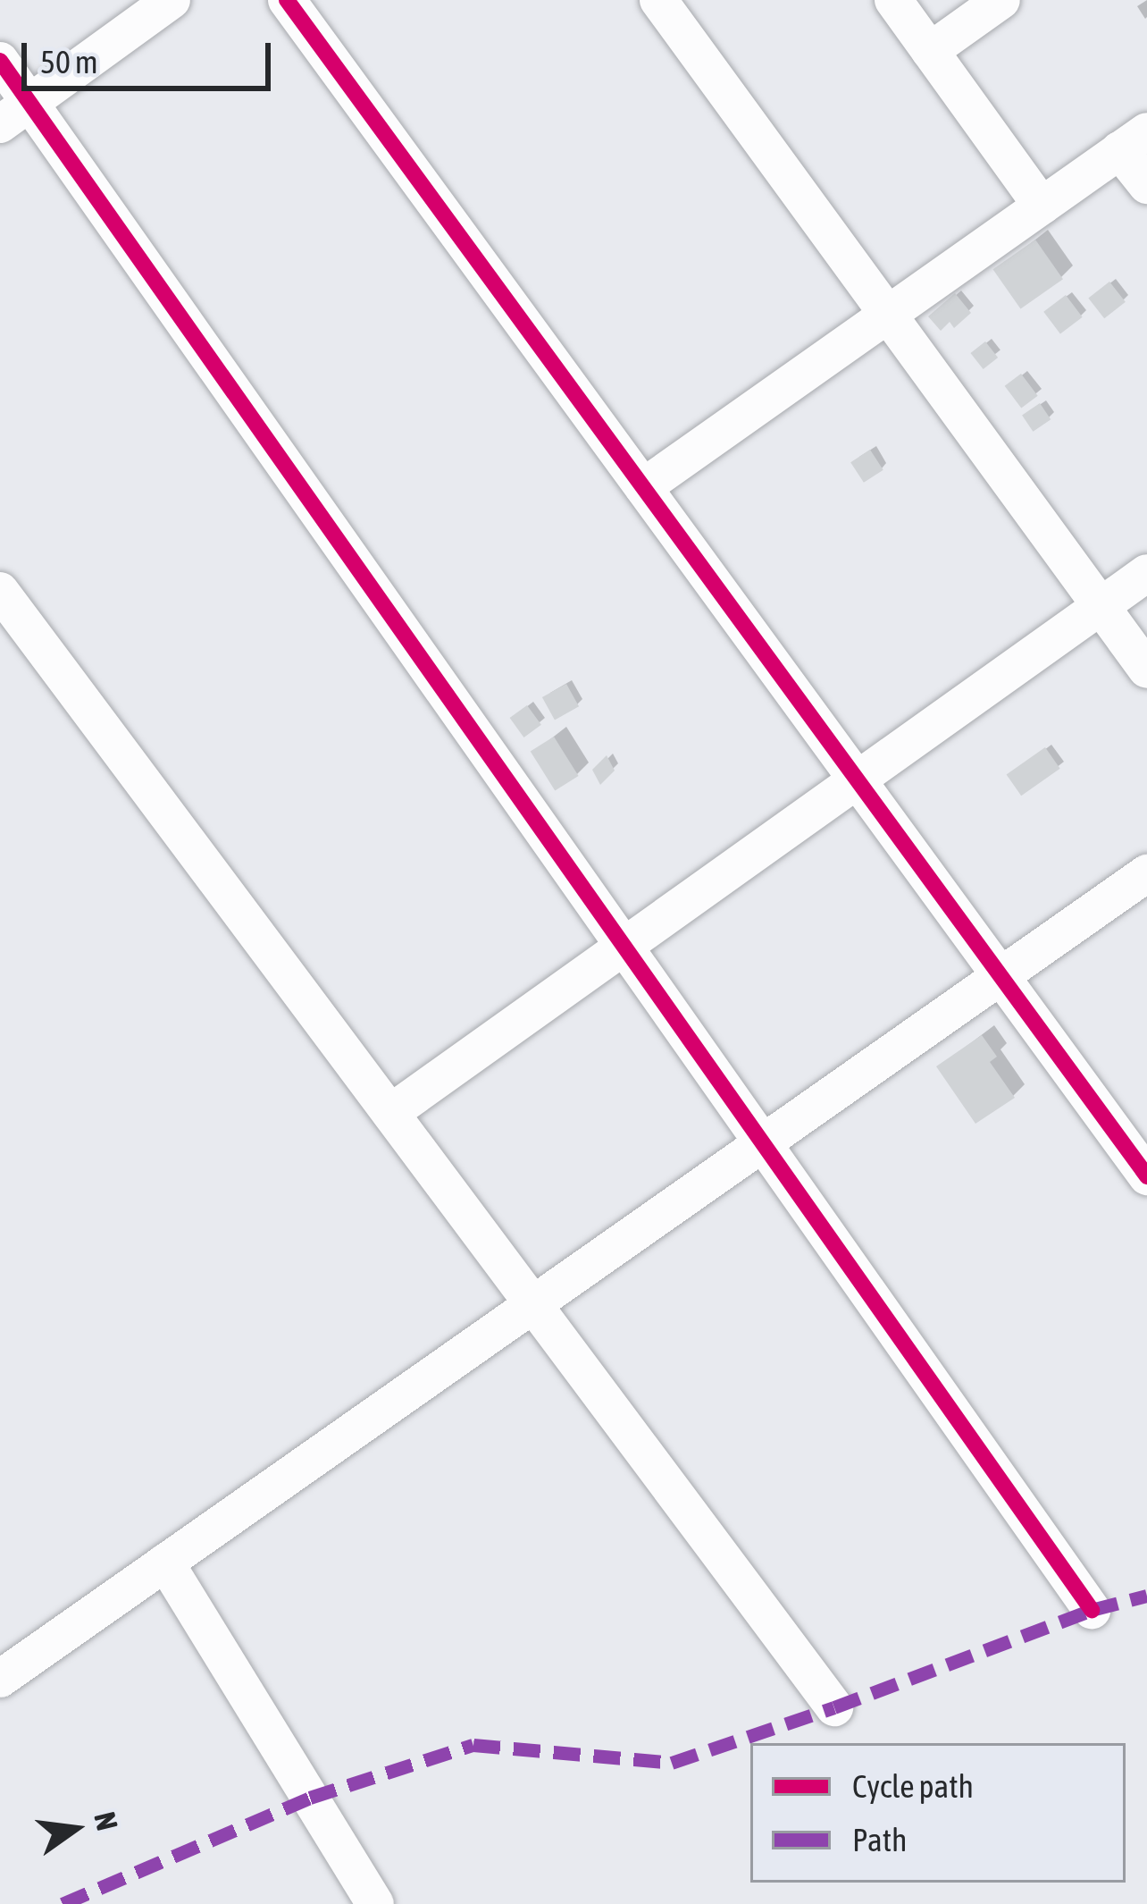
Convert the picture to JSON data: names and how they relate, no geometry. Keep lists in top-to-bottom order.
{
  "legend": ["Cycle path", "Path"],
  "scale_bar": "50 m",
  "north": "right"
}
